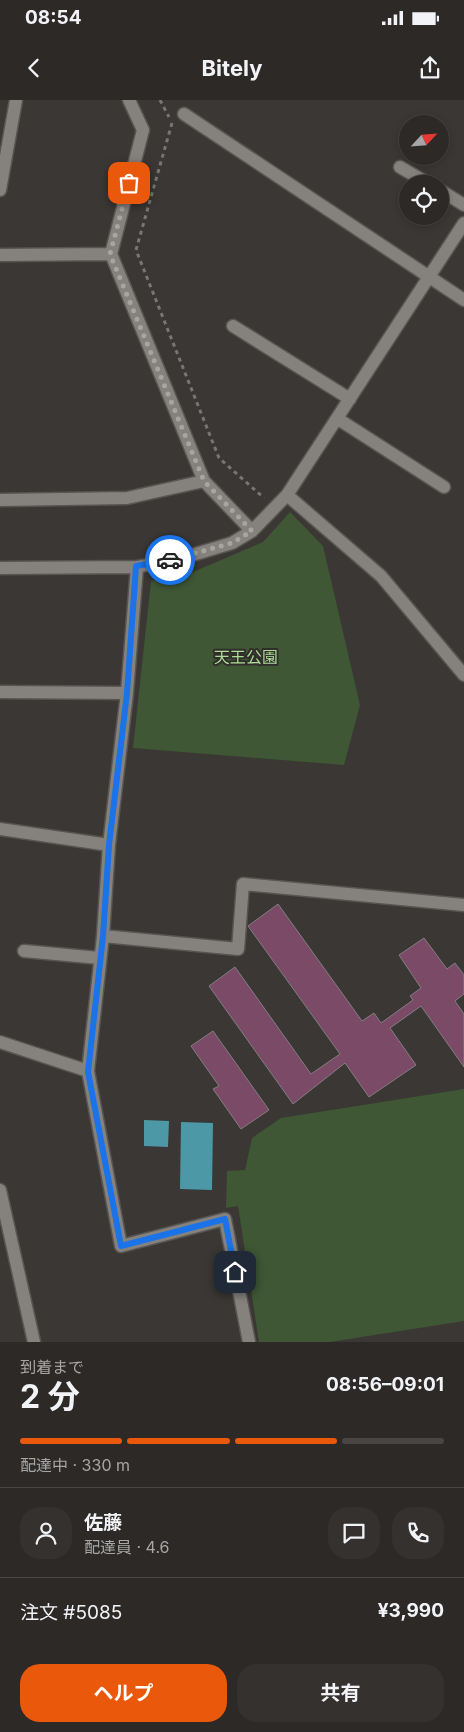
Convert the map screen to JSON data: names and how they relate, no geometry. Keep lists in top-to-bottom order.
{
  "parks": ["天王公園"],
  "north": "top right",
  "page": {
    "status": "08:54",
    "header": "Bitely",
    "heading": ["2 分", "到着まで", "08:56–09:01"],
    "panel": [
      "佐藤",
      "配達員 · 4.6",
      "注文 #5085",
      "¥3,990"
    ],
    "bar": "配達中 · 330 m",
    "buttons": ["ヘルプ", "共有"]
  }
}
